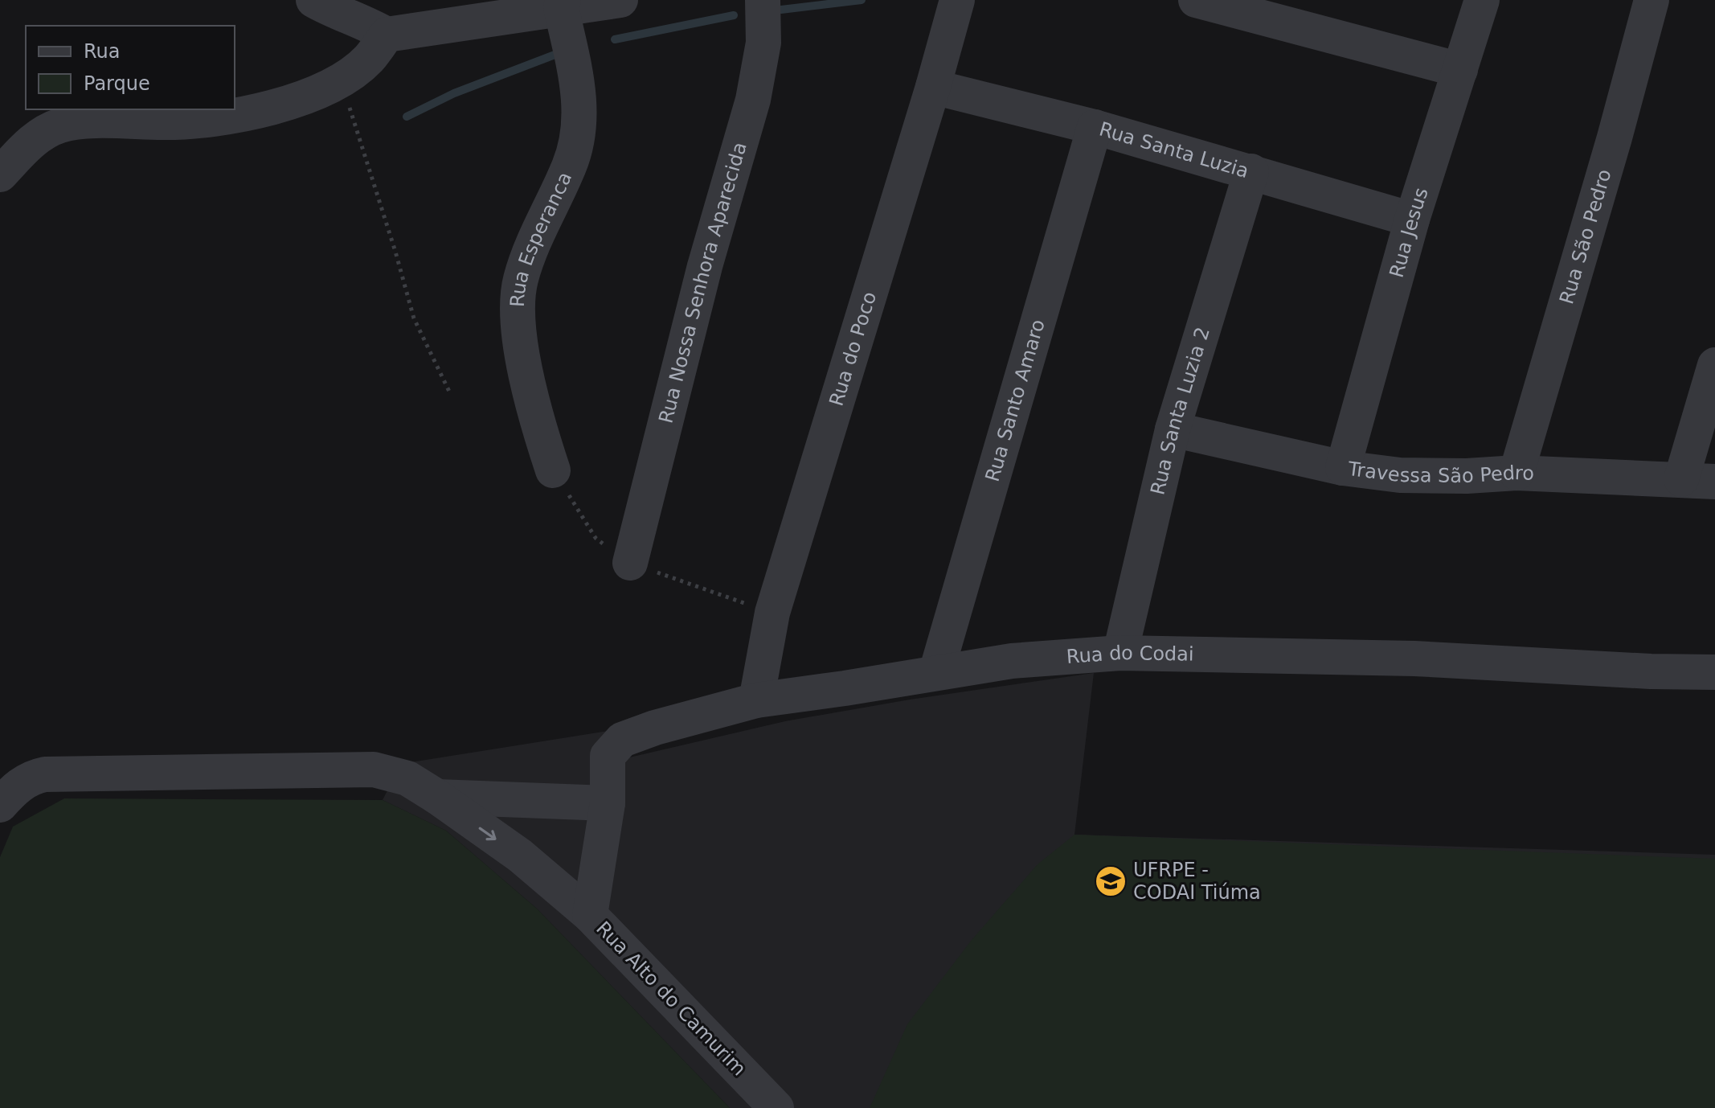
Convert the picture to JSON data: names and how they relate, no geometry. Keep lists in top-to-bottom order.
{
  "streets": {
    "street": [
      "Rua Santa Luzia",
      "Rua Jesus",
      "Rua São Pedro",
      "Rua Esperanca",
      "Rua Nossa Senhora Aparecida",
      "Rua do Poco",
      "Rua Santo Amaro",
      "Rua Santa Luzia 2",
      "Travessa São Pedro",
      "Rua do Codai",
      "Rua Alto do Camurim"
    ]
  },
  "crossings": [
    ["Rua Santa Luzia", "Rua Jesus"],
    ["Rua Santa Luzia", "Rua do Poco"],
    ["Rua Santa Luzia", "Rua Santo Amaro"],
    ["Rua Santa Luzia", "Rua Santa Luzia 2"],
    ["Rua Jesus", "Travessa São Pedro"],
    ["Rua São Pedro", "Travessa São Pedro"],
    ["Rua do Poco", "Rua do Codai"],
    ["Rua Santo Amaro", "Rua do Codai"],
    ["Rua Santa Luzia 2", "Travessa São Pedro"],
    ["Rua Santa Luzia 2", "Rua do Codai"],
    ["Rua do Codai", "Rua Alto do Camurim"]
  ],
  "places": {
    "school or university": ["UFRPE - CODAI Tiúma"]
  },
  "legend": ["Rua", "Parque"]
}
